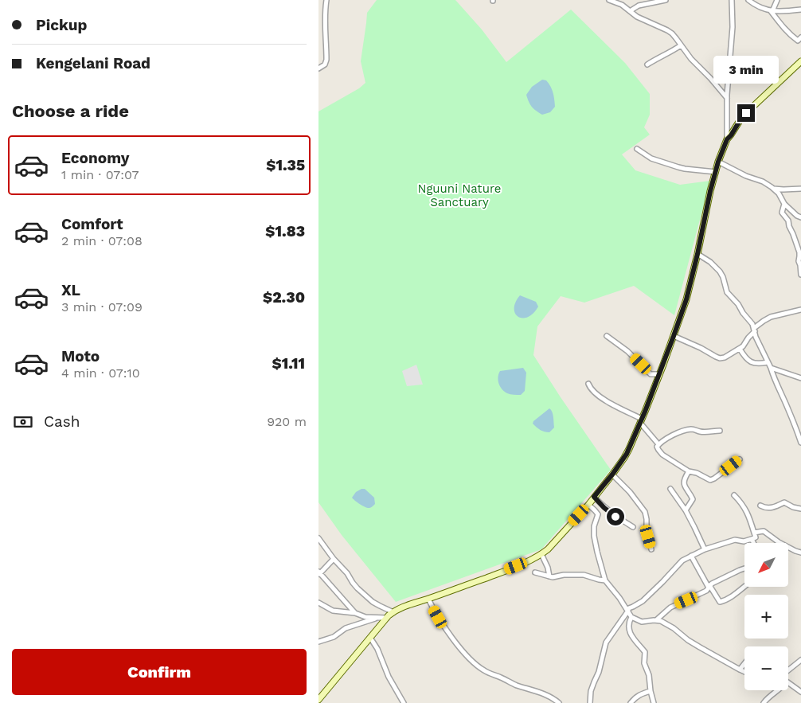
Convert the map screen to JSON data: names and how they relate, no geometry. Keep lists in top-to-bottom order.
{
  "parks": ["Nguuni Nature Sanctuary"],
  "north": "bottom left",
  "page": {
    "banner": ["Pickup", "Kengelani Road"],
    "bubble": "3 min",
    "heading": "Choose a ride",
    "list": [
      {
        "name": "Economy",
        "note": "1 min · 07:07",
        "value": "$1.35"
      },
      {
        "name": "Comfort",
        "note": "2 min · 07:08",
        "value": "$1.83"
      },
      {
        "name": "XL",
        "note": "3 min · 07:09",
        "value": "$2.30"
      },
      {
        "name": "Moto",
        "note": "4 min · 07:10",
        "value": "$1.11"
      }
    ],
    "pay": ["Cash", "920 m"],
    "map_buttons": ["+", "−"],
    "buttons": "Confirm"
  }
}
